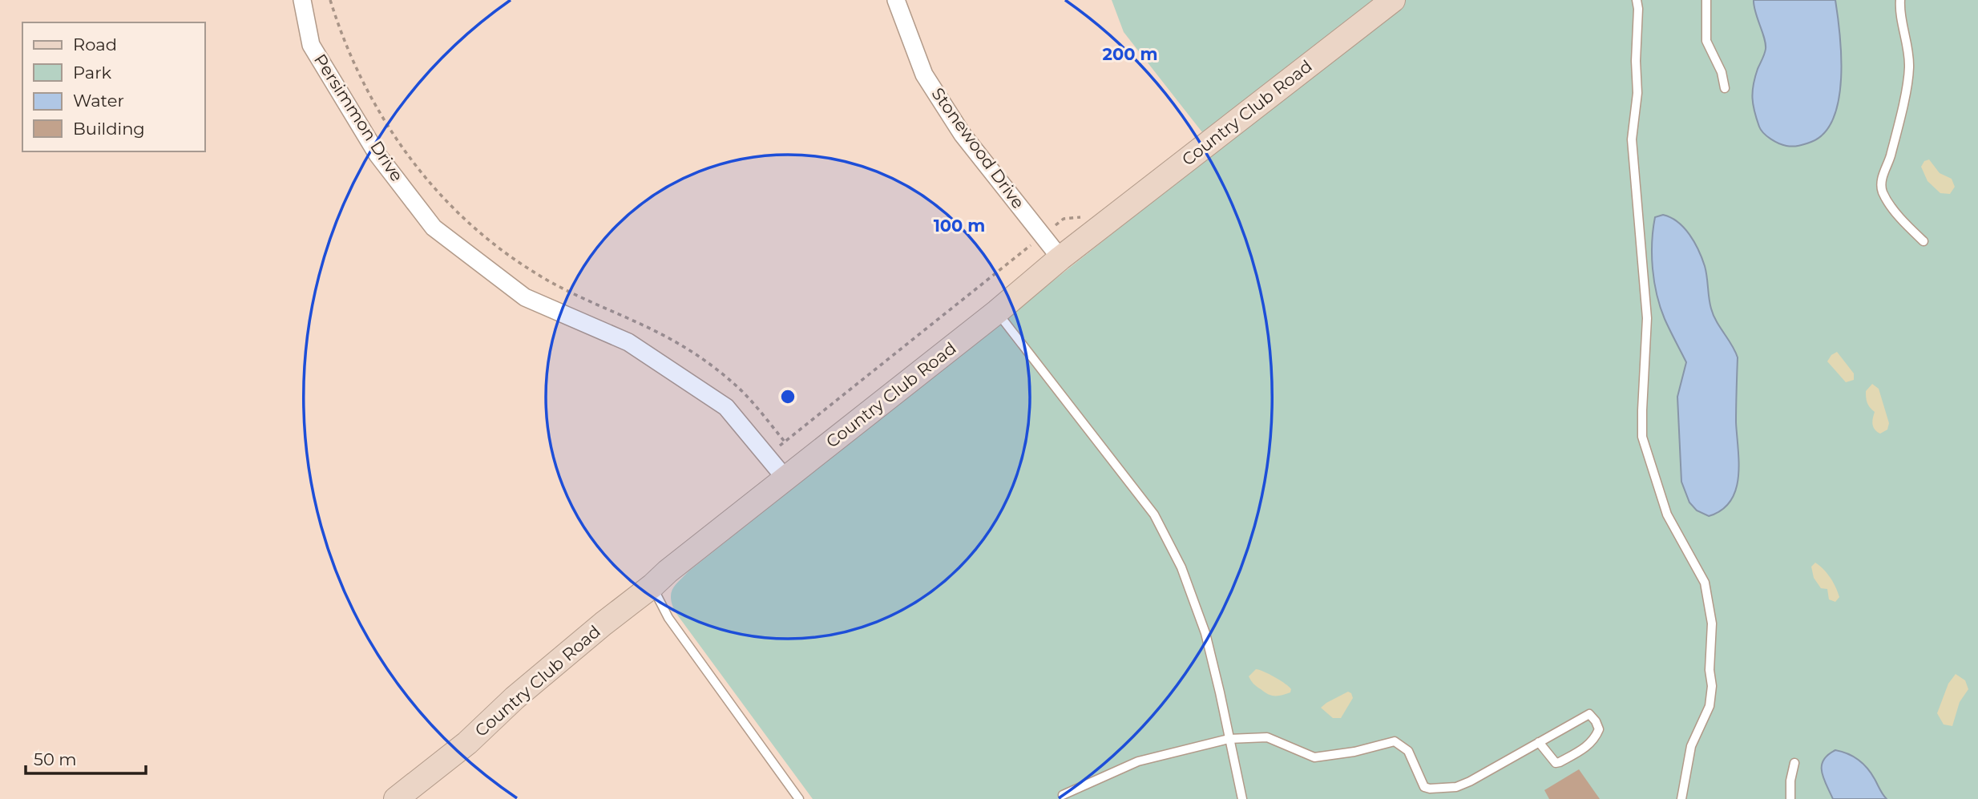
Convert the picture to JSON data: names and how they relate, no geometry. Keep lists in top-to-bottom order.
{
  "streets": {
    "street": ["Country Club Road", "Persimmon Drive", "Stonewood Drive"]
  },
  "crossings": [
    ["Country Club Road", "Persimmon Drive"],
    ["Country Club Road", "Stonewood Drive"]
  ],
  "legend": [
    "Road",
    "Park",
    "Water",
    "Building"
  ],
  "scale_bar": "50 m",
  "rings": ["200 m", "100 m"]
}
